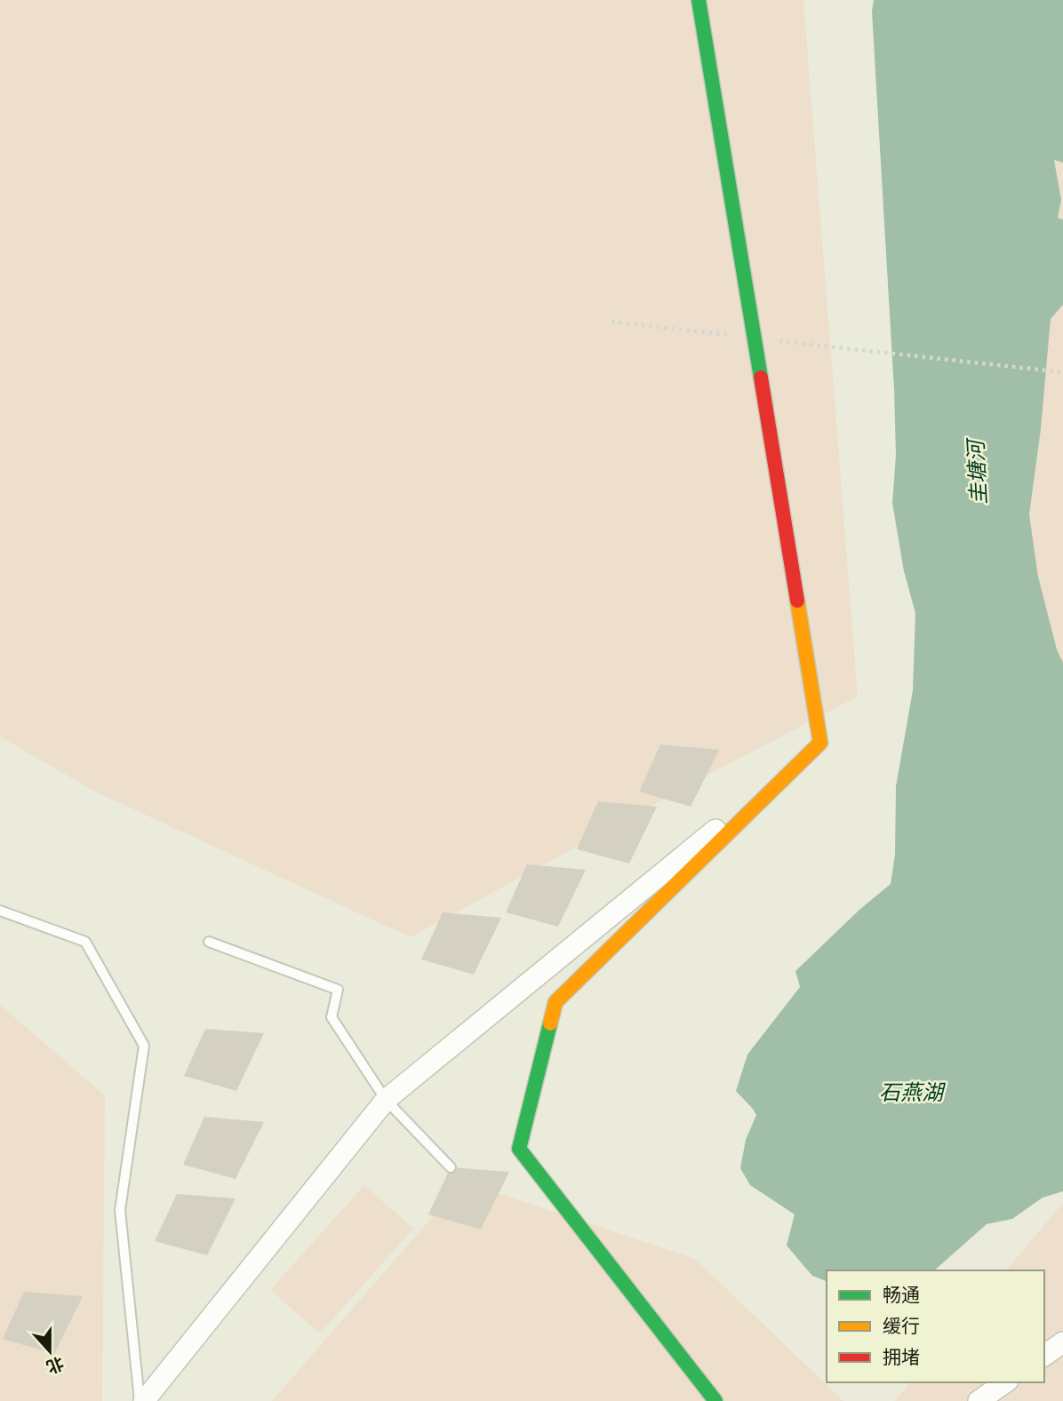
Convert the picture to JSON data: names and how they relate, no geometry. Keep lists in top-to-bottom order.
{
  "water": ["圭塘河", "石燕湖"],
  "legend": ["畅通", "缓行", "拥堵"],
  "north": "bottom"
}
